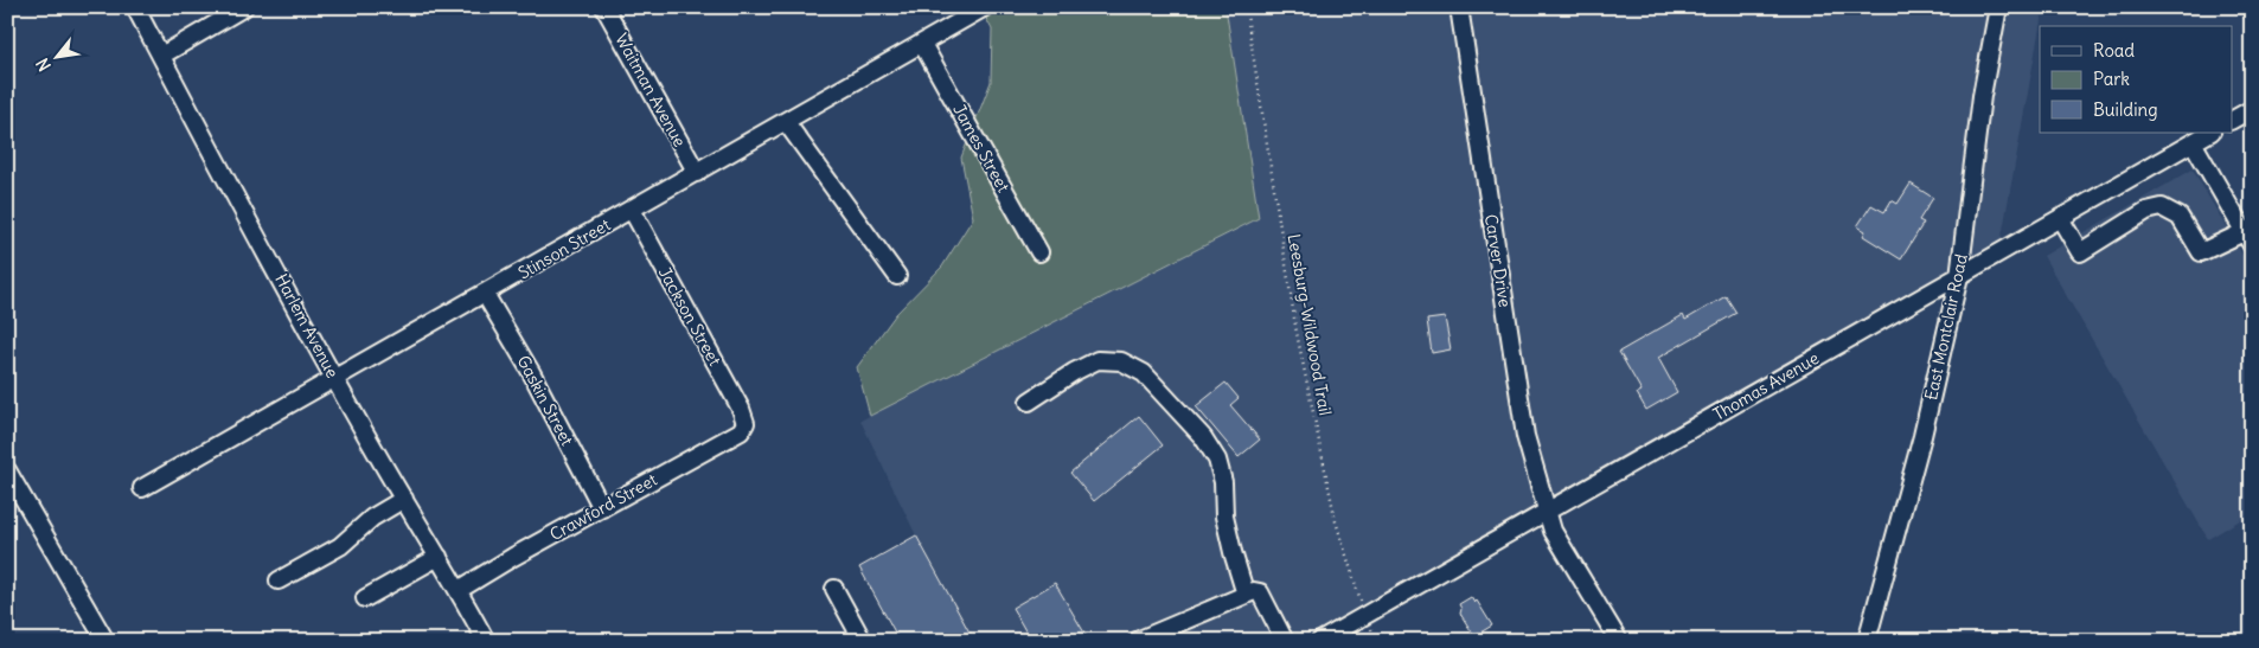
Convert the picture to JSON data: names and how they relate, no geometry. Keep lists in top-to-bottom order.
{
  "streets": {
    "street": [
      "Waitman Avenue",
      "James Street",
      "Stinson Street",
      "Carver Drive",
      "Jackson Street",
      "Harlem Avenue",
      "East Montclair Road",
      "Thomas Avenue",
      "Gaskin Street",
      "Crawford Street"
    ],
    "path": ["Leesburg-Wildwood Trail"]
  },
  "crossings": [
    ["Waitman Avenue", "Stinson Street"],
    ["James Street", "Stinson Street"],
    ["Stinson Street", "Jackson Street"],
    ["Stinson Street", "Harlem Avenue"],
    ["Stinson Street", "Gaskin Street"],
    ["Carver Drive", "Thomas Avenue"],
    ["Jackson Street", "Crawford Street"],
    ["Leesburg-Wildwood Trail", "Thomas Avenue"],
    ["Harlem Avenue", "Crawford Street"],
    ["East Montclair Road", "Thomas Avenue"],
    ["Gaskin Street", "Crawford Street"]
  ],
  "legend": ["Road", "Park", "Building"],
  "north": "bottom left"
}
